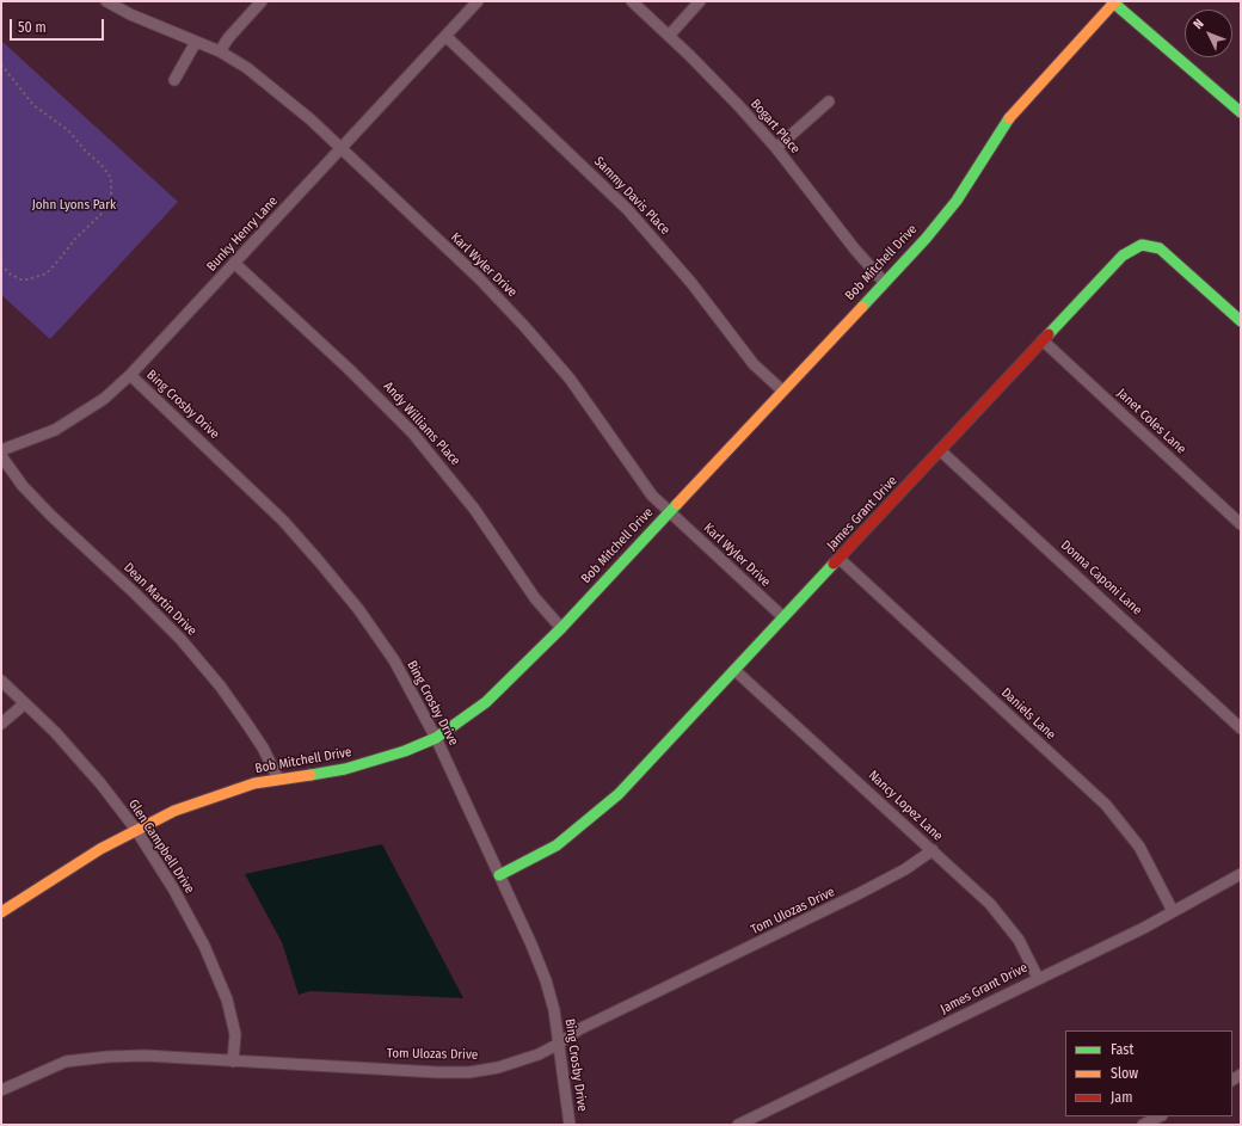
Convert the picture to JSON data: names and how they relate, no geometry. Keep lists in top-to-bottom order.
{
  "streets": {
    "street": [
      "Bogart Place",
      "Sammy Davis Place",
      "Bunky Henry Lane",
      "Bob Mitchell Drive",
      "Karl Wyler Drive",
      "Bing Crosby Drive",
      "Janet Coles Lane",
      "Andy Williams Place",
      "James Grant Drive",
      "Donna Caponi Lane",
      "Dean Martin Drive",
      "Daniels Lane",
      "Nancy Lopez Lane",
      "Glen Campbell Drive",
      "Tom Ulozas Drive"
    ]
  },
  "crossings": [
    ["Bogart Place", "Bob Mitchell Drive"],
    ["Sammy Davis Place", "Bunky Henry Lane"],
    ["Sammy Davis Place", "Bob Mitchell Drive"],
    ["Bunky Henry Lane", "Karl Wyler Drive"],
    ["Bunky Henry Lane", "Bing Crosby Drive"],
    ["Bunky Henry Lane", "Andy Williams Place"],
    ["Bob Mitchell Drive", "Karl Wyler Drive"],
    ["Bob Mitchell Drive", "Bing Crosby Drive"],
    ["Bob Mitchell Drive", "Andy Williams Place"],
    ["Bob Mitchell Drive", "Dean Martin Drive"],
    ["Bob Mitchell Drive", "Glen Campbell Drive"],
    ["Karl Wyler Drive", "James Grant Drive"],
    ["Bing Crosby Drive", "James Grant Drive"],
    ["Bing Crosby Drive", "Tom Ulozas Drive"],
    ["Janet Coles Lane", "James Grant Drive"],
    ["James Grant Drive", "Donna Caponi Lane"],
    ["James Grant Drive", "Daniels Lane"],
    ["James Grant Drive", "Nancy Lopez Lane"],
    ["Nancy Lopez Lane", "Tom Ulozas Drive"],
    ["Glen Campbell Drive", "Tom Ulozas Drive"]
  ],
  "parks": ["John Lyons Park"],
  "legend": ["Fast", "Slow", "Jam"],
  "scale_bar": "50 m",
  "north": "top left"
}
